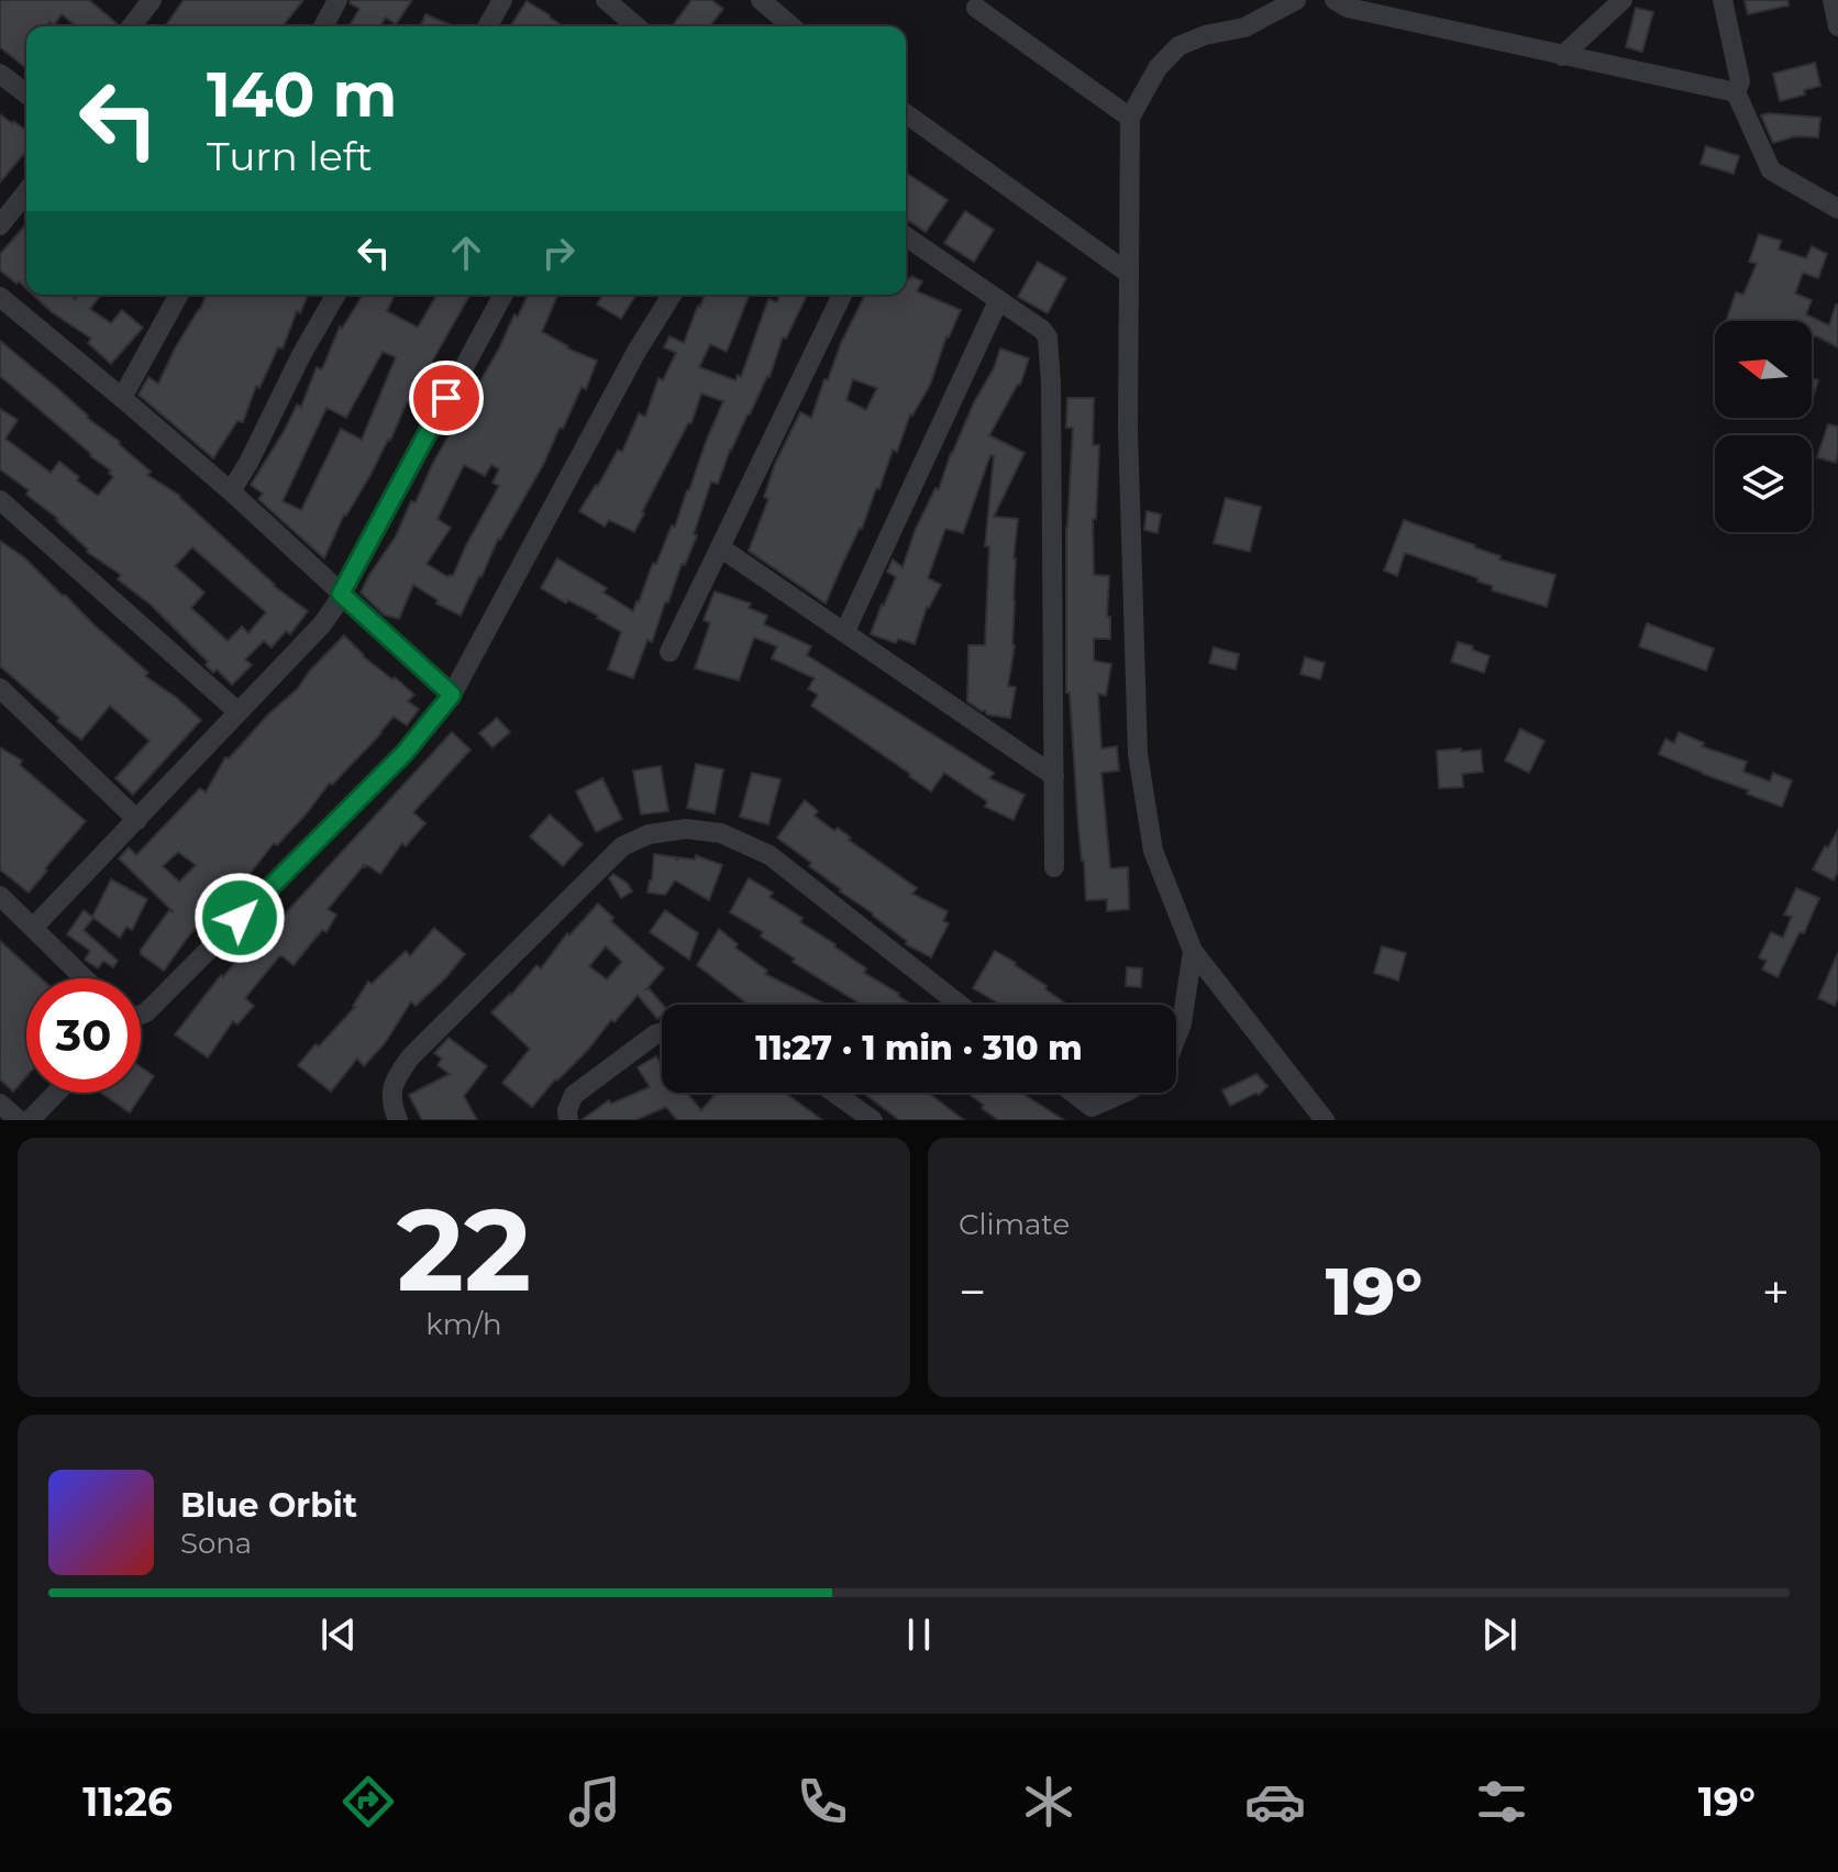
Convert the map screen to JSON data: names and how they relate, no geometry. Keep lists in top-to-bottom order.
{
  "north": "left",
  "page": {
    "turn": ["140 m", "Turn left"],
    "limit": "30",
    "trip": "11:27 · 1 min · 310 m",
    "tile": [
      ["22", "km/h"],
      "Climate"
    ],
    "heat": ["−", "19°", "+"],
    "song": ["Blue Orbit", "Sona"],
    "tabs": ["11:26", "19°"]
  }
}
